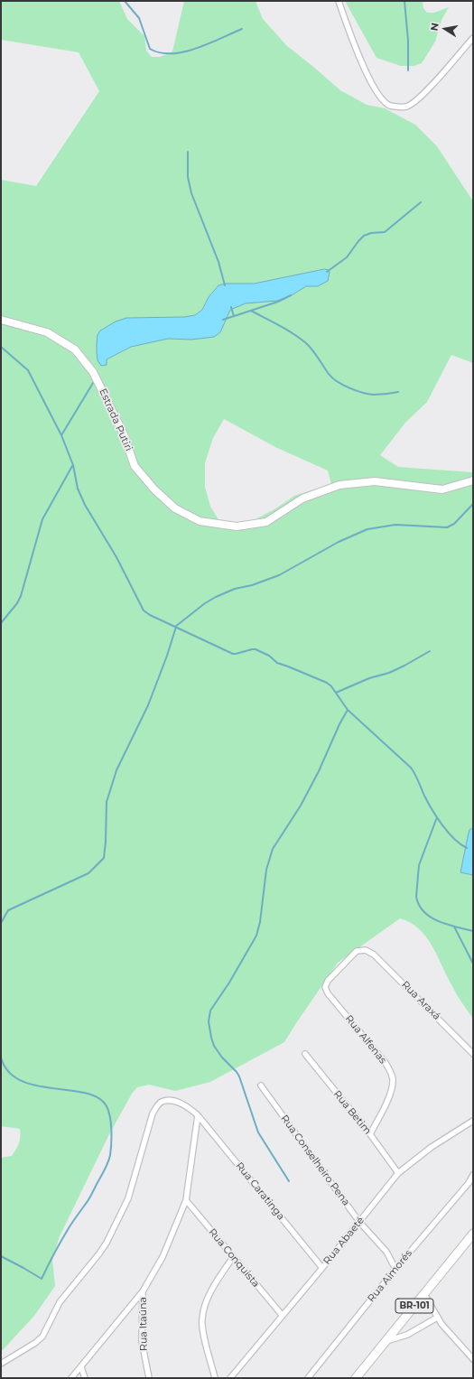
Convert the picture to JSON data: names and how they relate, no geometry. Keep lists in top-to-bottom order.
{
  "streets": {
    "main road": ["BR-101"],
    "street": [
      "Estrada Putiri",
      "Rua Araxá",
      "Rua Alfenas",
      "Rua Betim",
      "Rua Conselheiro Pena",
      "Rua Caratinga",
      "Rua Abaeté",
      "Rua Conquista",
      "Rua Aimorés",
      "Rua Itaúna"
    ]
  },
  "crossings": [
    ["Rua Araxá", "Rua Alfenas"],
    ["Rua Alfenas", "Rua Betim"],
    ["Rua Betim", "Rua Abaeté"],
    ["Rua Conselheiro Pena", "Rua Abaeté"],
    ["Rua Conselheiro Pena", "Rua Aimorés"],
    ["Rua Caratinga", "Rua Abaeté"],
    ["Rua Abaeté", "Rua Conquista"]
  ],
  "north": "left"
}
